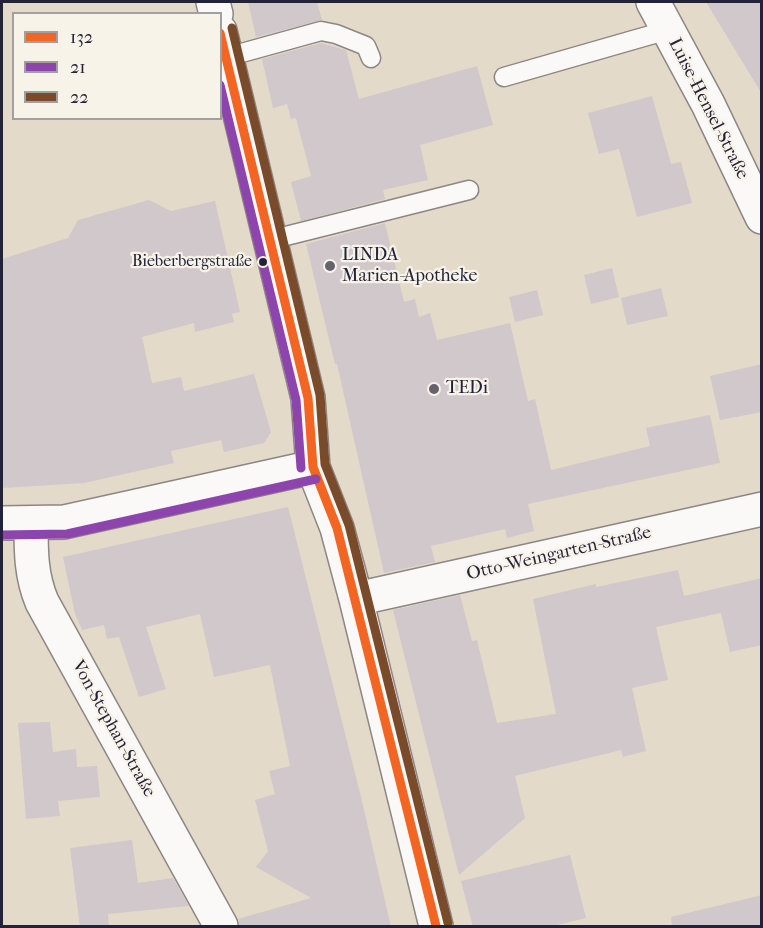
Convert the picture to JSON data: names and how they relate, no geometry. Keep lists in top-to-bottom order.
{
  "streets": {
    "street": ["Luise-Hensel-Straße", "Otto-Weingarten-Straße", "Von-Stephan-Straße"]
  },
  "places": ["Bieberbergstraße", "LINDA Marien-Apotheke", "TEDi"],
  "lines": ["transit line 22", "transit line 132", "transit line 21"],
  "legend": ["132", "21", "22"]
}
